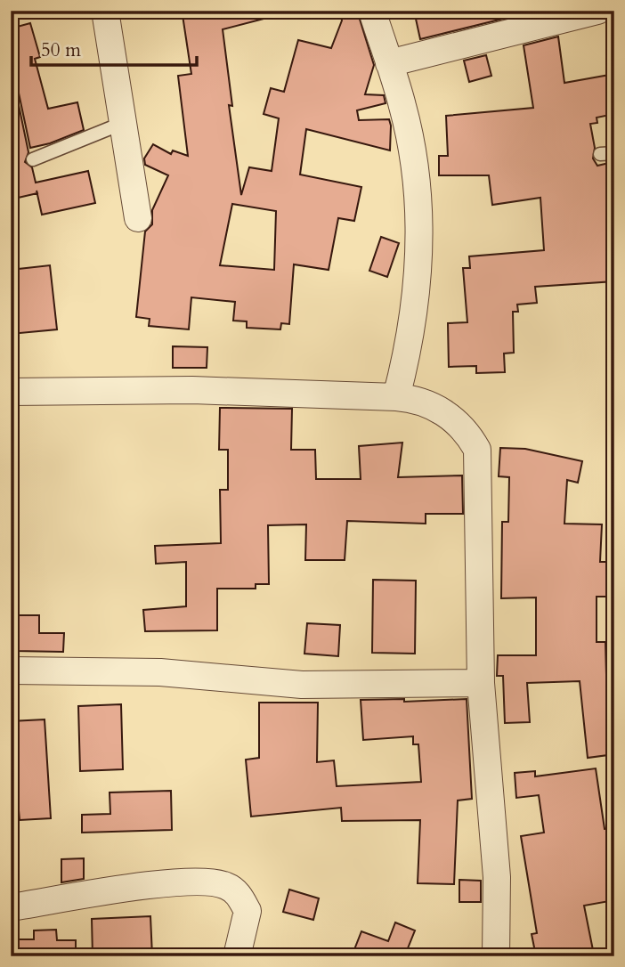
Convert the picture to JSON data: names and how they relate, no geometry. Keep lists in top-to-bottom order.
{
  "scale_bar": "50 m"
}
